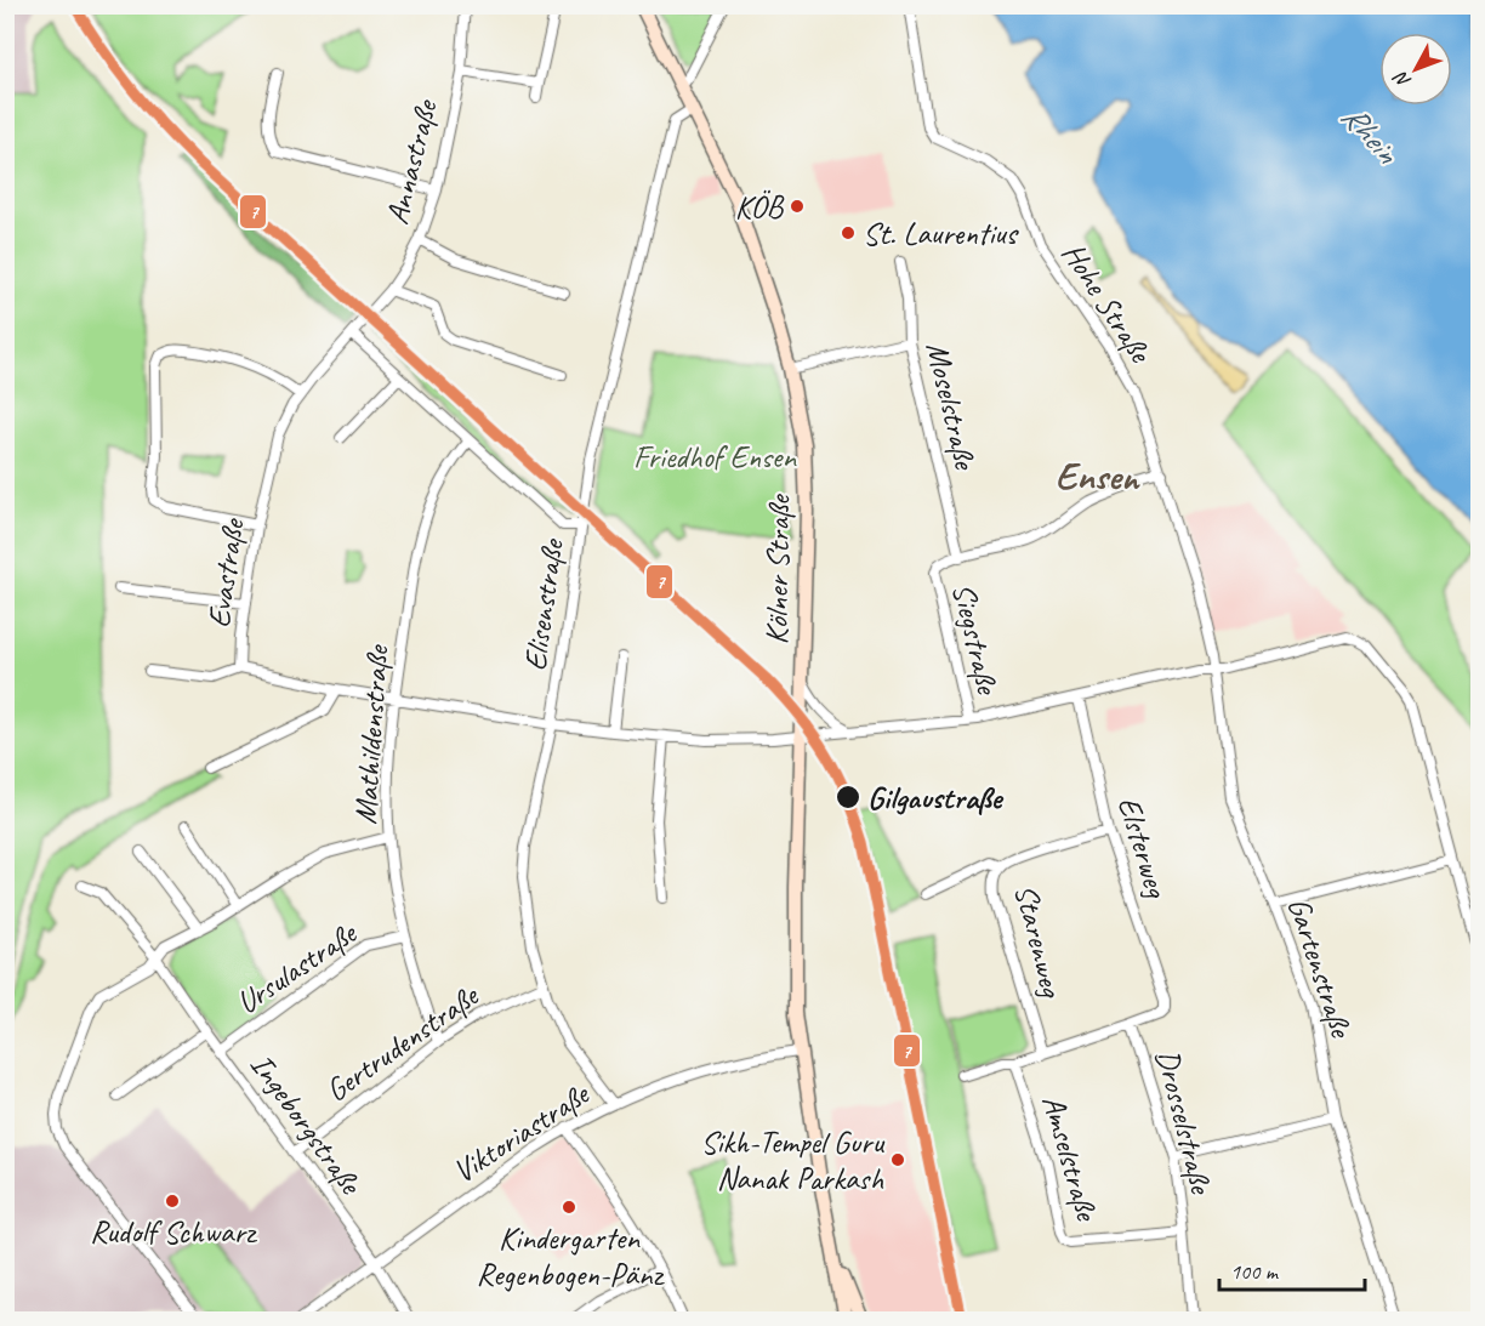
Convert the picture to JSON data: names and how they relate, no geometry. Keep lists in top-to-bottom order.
{
  "streets": {
    "main road": ["Kölner Straße"],
    "street": [
      "Annastraße",
      "Hohe Straße",
      "Moselstraße",
      "Evastraße",
      "Elisenstraße",
      "Siegstraße",
      "Mathildenstraße",
      "Elsterweg",
      "Starenweg",
      "Gartenstraße",
      "Ursulastraße",
      "Gertrudenstraße",
      "Drosselstraße",
      "Ingeborgstraße",
      "Viktoriastraße",
      "Amselstraße"
    ]
  },
  "crossings": [
    ["Annastraße", "Evastraße"],
    ["Hohe Straße", "Gartenstraße"],
    ["Moselstraße", "Siegstraße"],
    ["Kölner Straße", "Elisenstraße"],
    ["Kölner Straße", "Viktoriastraße"],
    ["Elisenstraße", "Gertrudenstraße"],
    ["Elisenstraße", "Viktoriastraße"],
    ["Mathildenstraße", "Ursulastraße"],
    ["Mathildenstraße", "Gertrudenstraße"],
    ["Elsterweg", "Starenweg"],
    ["Elsterweg", "Drosselstraße"],
    ["Ursulastraße", "Ingeborgstraße"],
    ["Gertrudenstraße", "Ingeborgstraße"],
    ["Drosselstraße", "Amselstraße"],
    ["Ingeborgstraße", "Viktoriastraße"]
  ],
  "districts": ["Ensen"],
  "water": ["Rhein"],
  "parks": ["Friedhof Ensen"],
  "places": [
    "KÖB",
    "St. Laurentius",
    "Gilgaustraße",
    "Sikh-Tempel Guru Nanak Parkash",
    "Rudolf Schwarz",
    "Kindergarten Regenbogen-Pänz"
  ],
  "lines": ["transit line 7"],
  "scale_bar": "100 m",
  "north": "bottom left"
}
